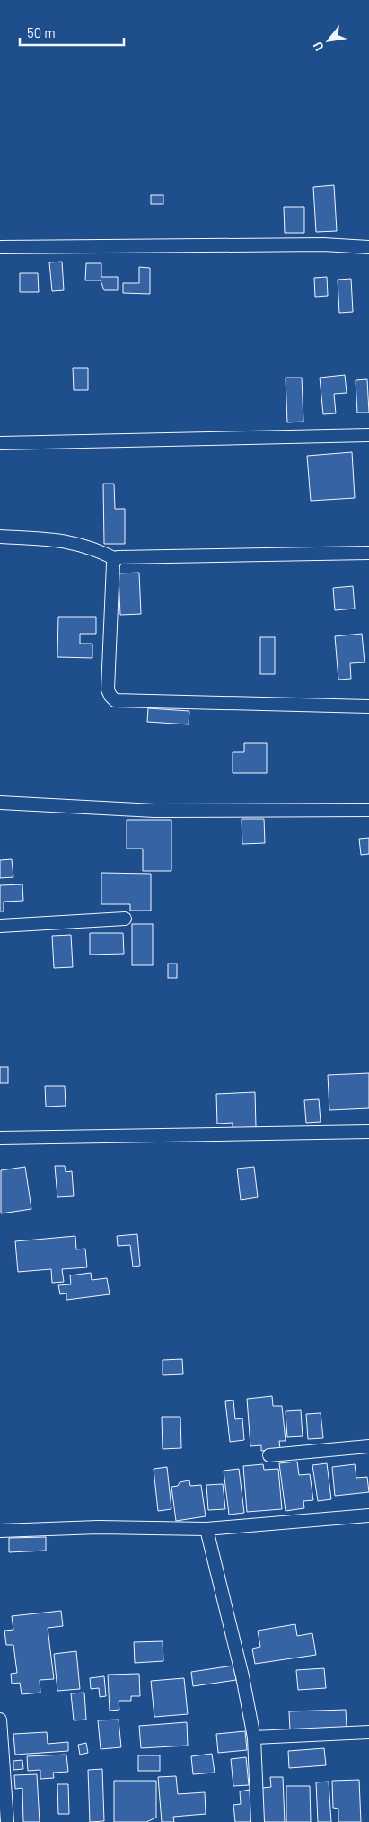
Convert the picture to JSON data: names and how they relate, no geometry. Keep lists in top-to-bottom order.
{
  "scale_bar": "50 m",
  "north": "bottom left"
}
